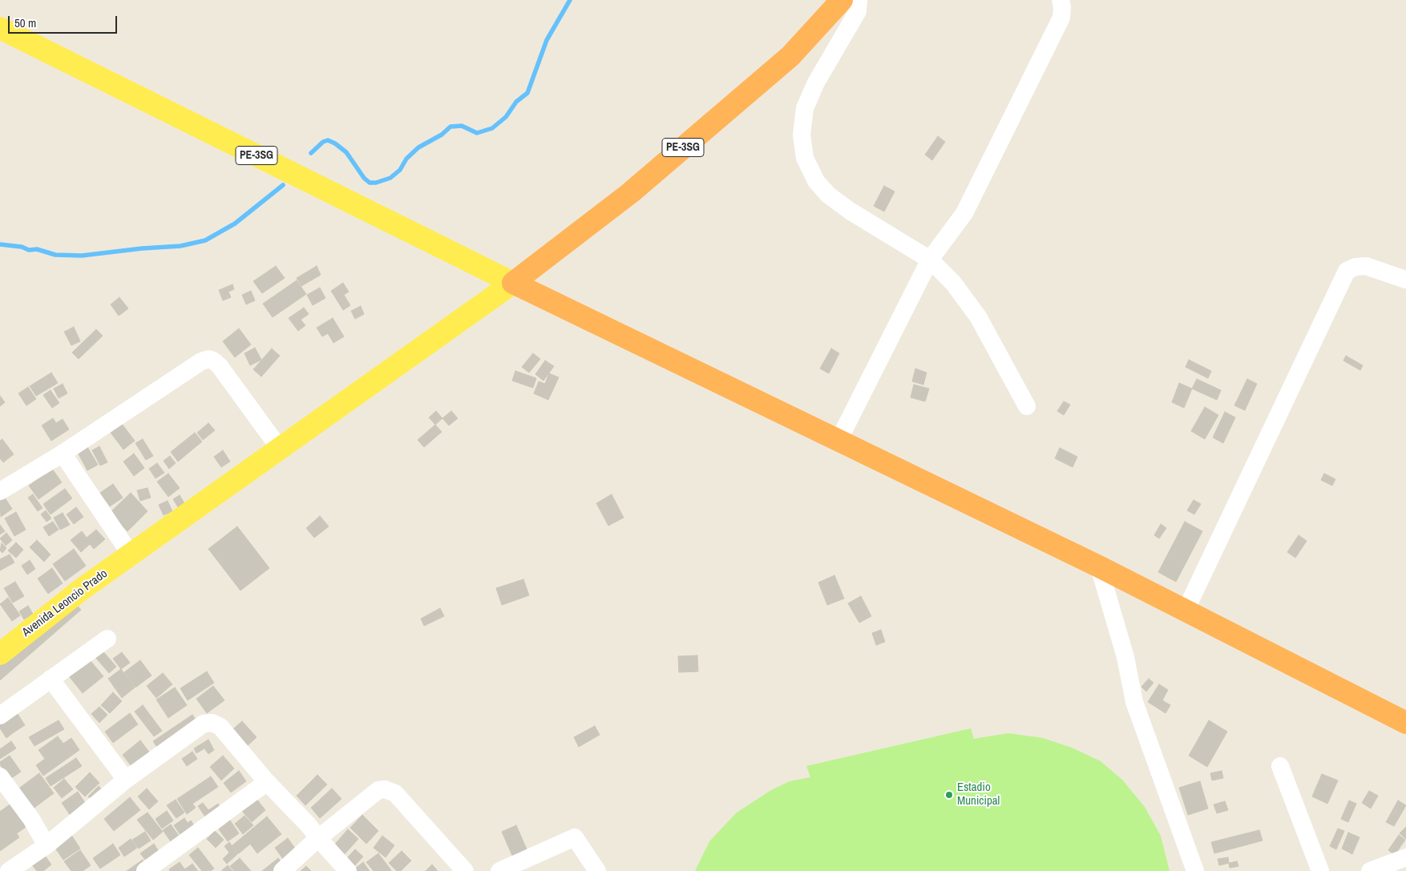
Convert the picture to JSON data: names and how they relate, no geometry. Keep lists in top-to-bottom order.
{
  "streets": {
    "highway": ["PE-3SG"],
    "main road": ["Avenida Leoncio Prado"]
  },
  "crossings": [
    ["PE-3SG", "Avenida Leoncio Prado"]
  ],
  "places": ["Estadio Municipal"],
  "scale_bar": "50 m"
}
